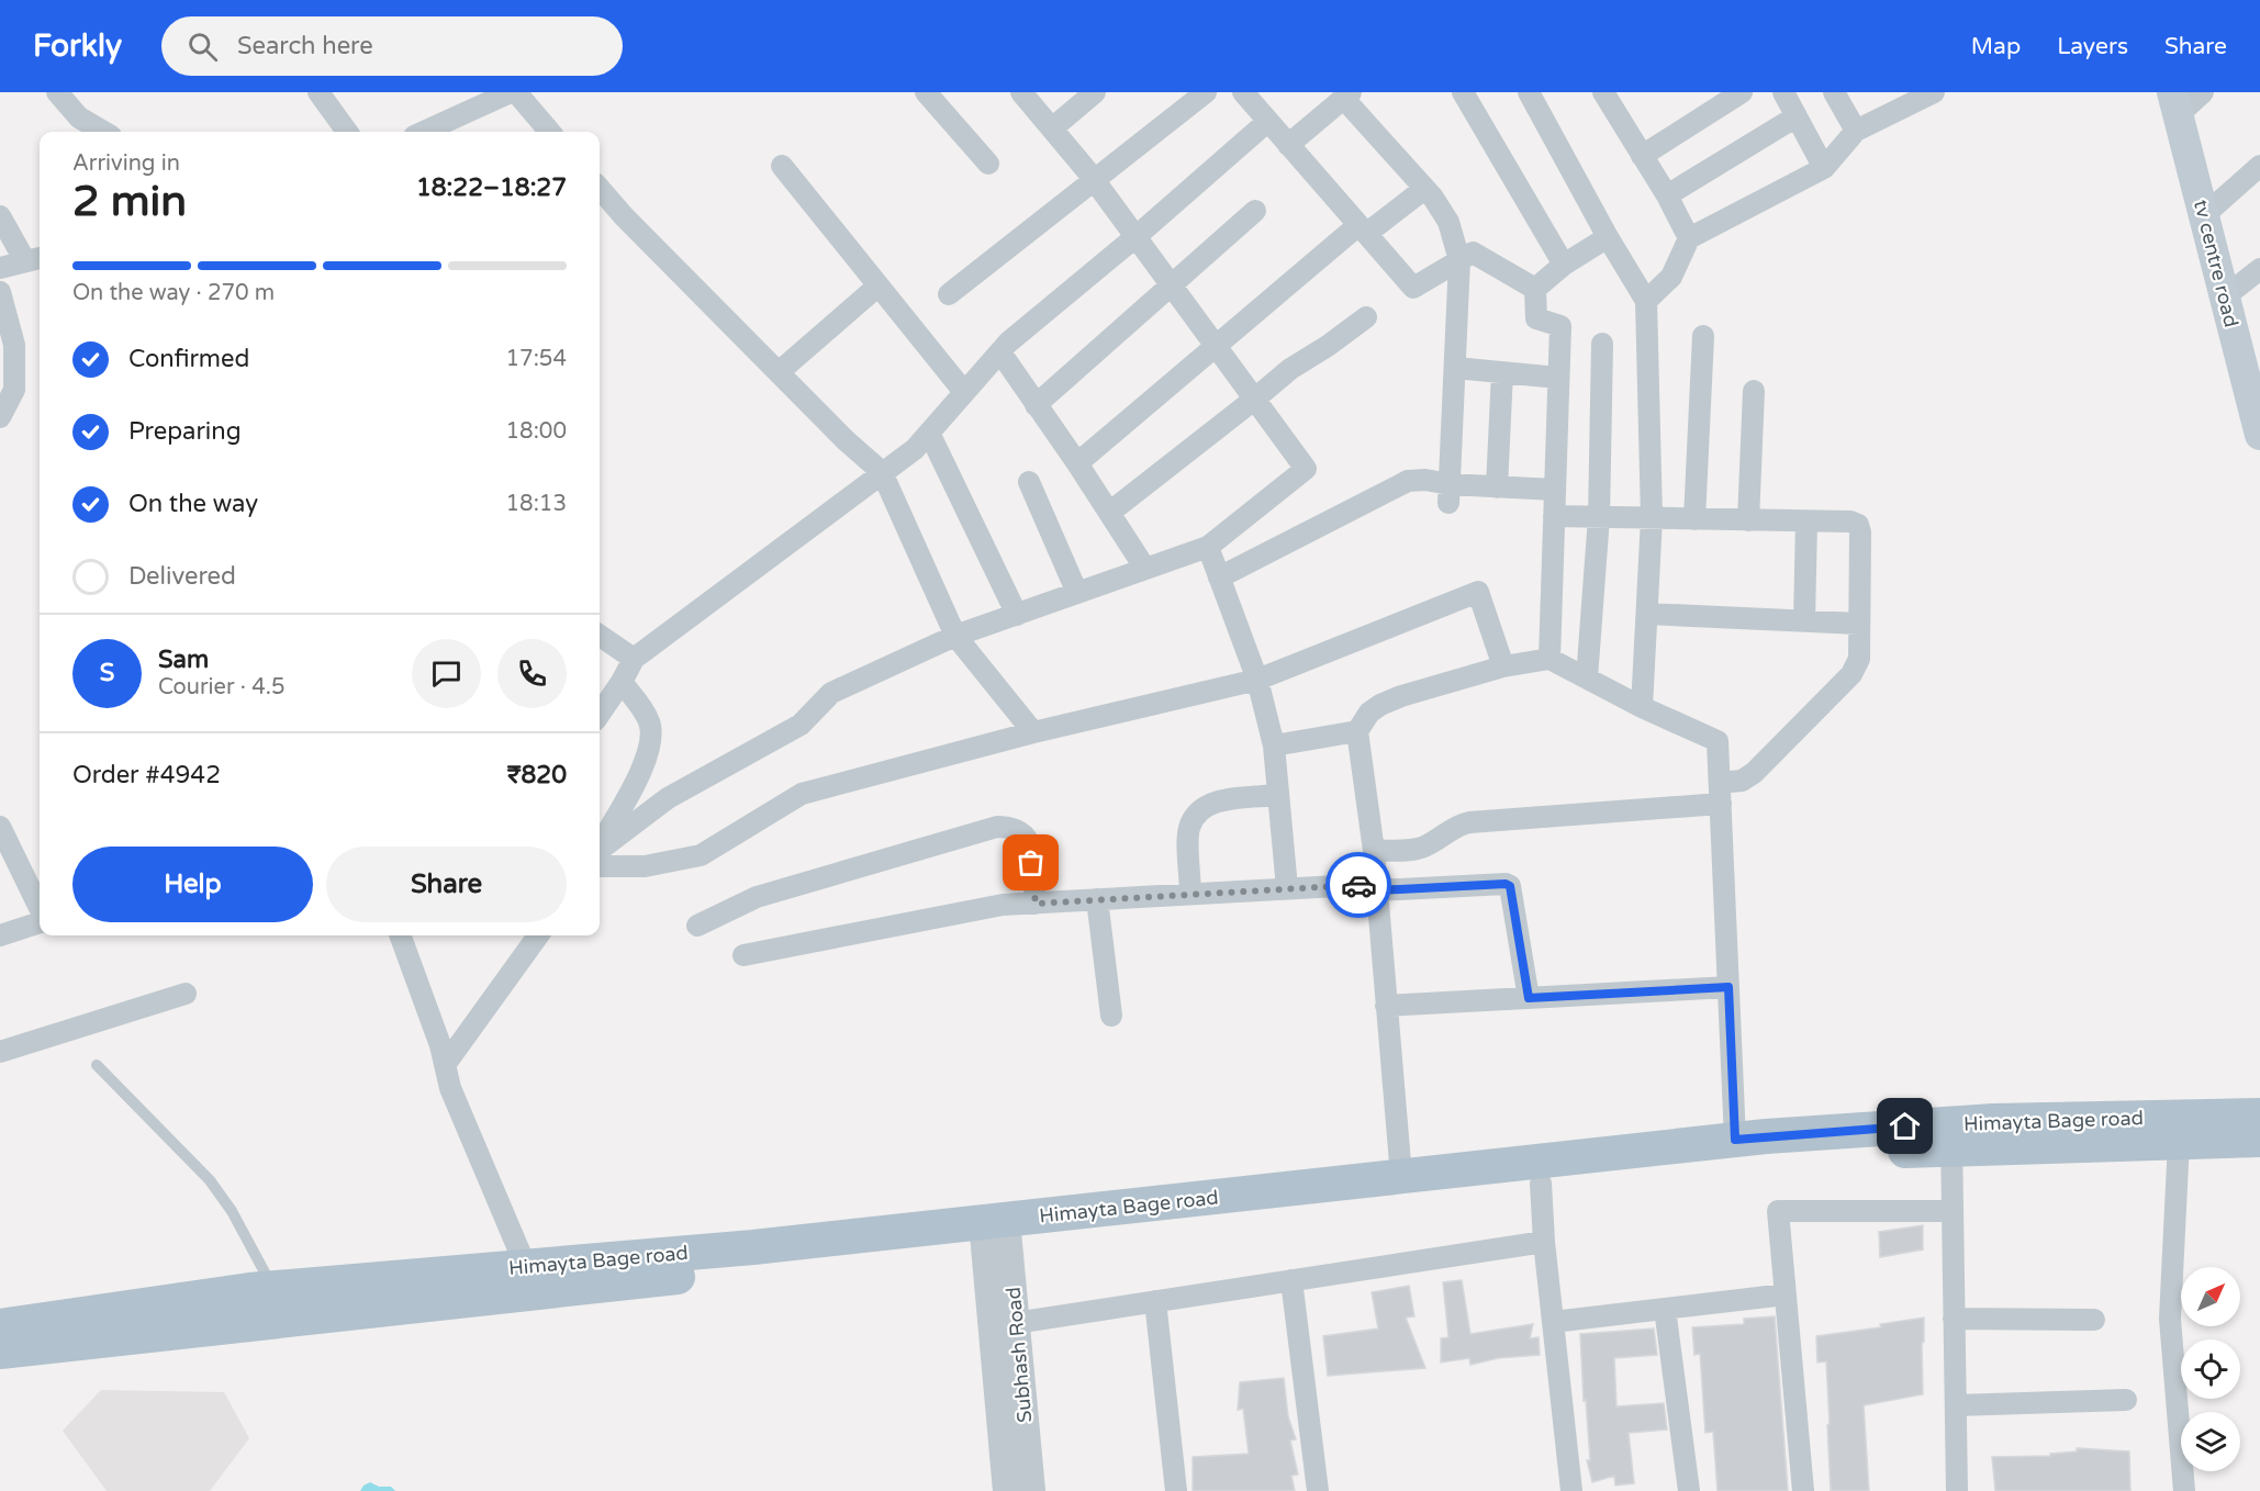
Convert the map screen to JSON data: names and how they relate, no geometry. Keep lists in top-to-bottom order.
{
  "streets": {
    "main road": ["tv centre road", "Himayta Bage road"],
    "street": ["Subhash Road"]
  },
  "crossings": [
    ["Himayta Bage road", "Subhash Road"]
  ],
  "north": "top right",
  "page": {
    "header": "Forkly",
    "search": "Search here",
    "nav": ["Map", "Layers", "Share"],
    "heading": ["2 min", "Arriving in", "18:22–18:27"],
    "panel": [
      "Sam",
      "Courier · 4.5",
      "Order #4942",
      "₹820"
    ],
    "bar": "On the way · 270 m",
    "list": [
      ["Confirmed", "17:54"],
      ["Preparing", "18:00"],
      ["On the way", "18:13"],
      "Delivered"
    ],
    "round": "S",
    "buttons": ["Help", "Share"]
  }
}
